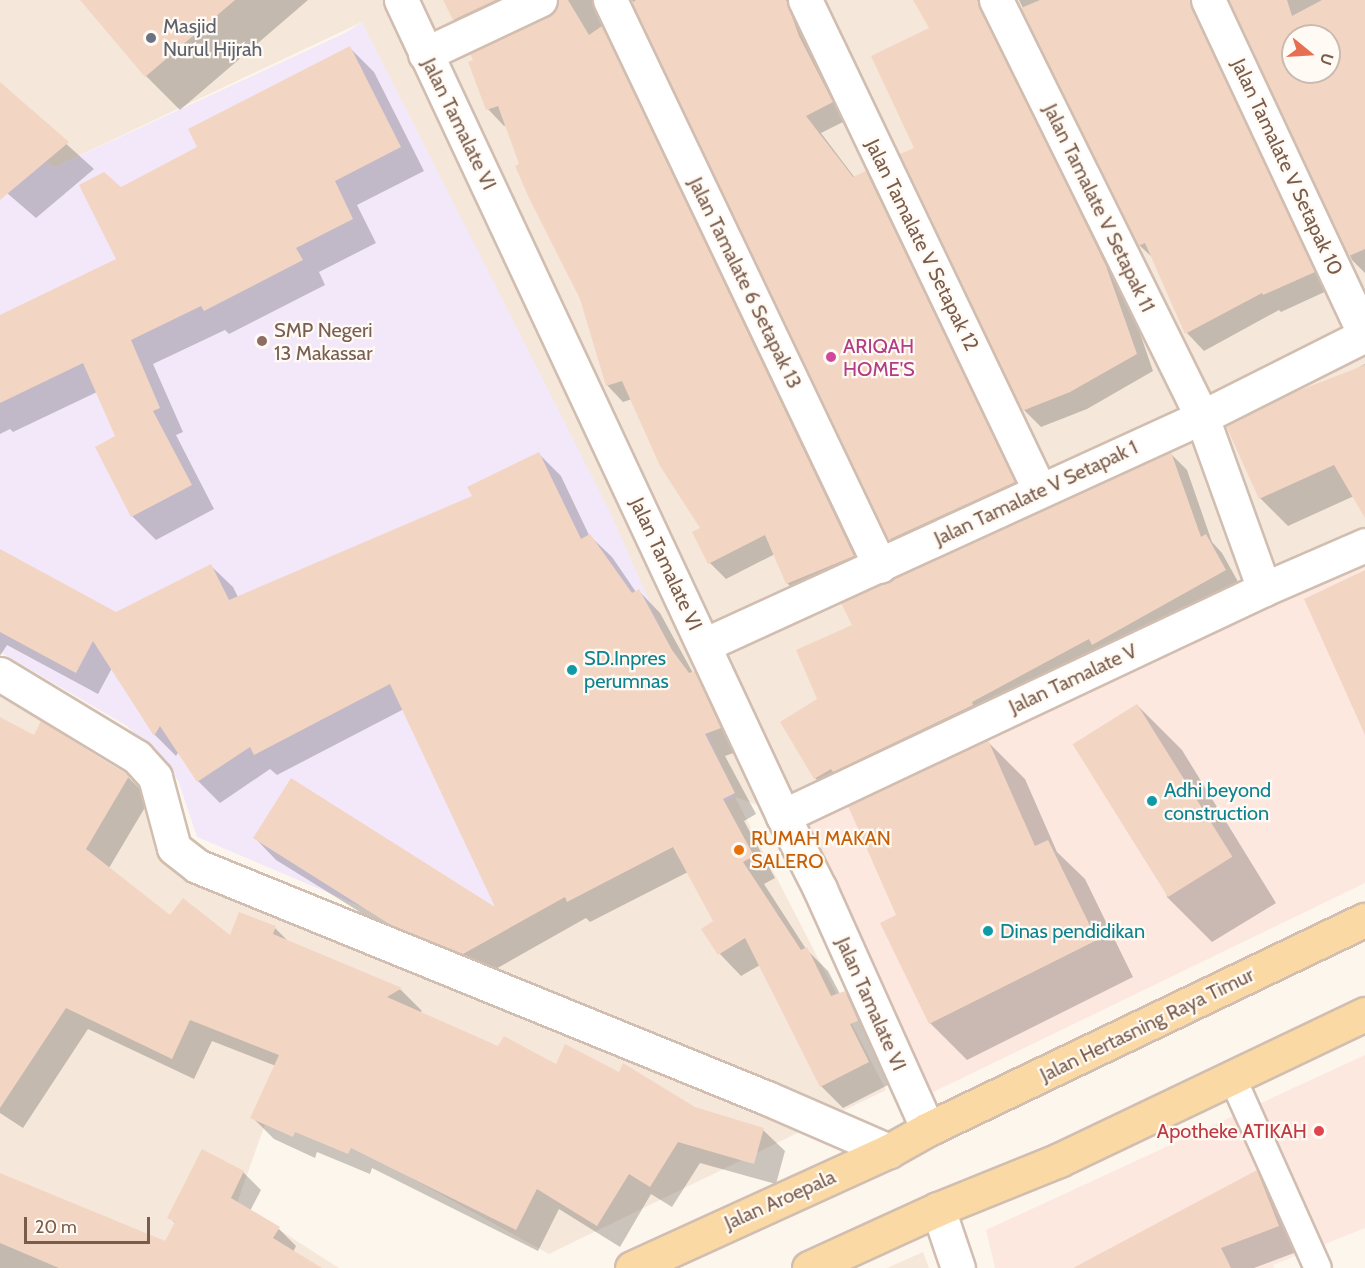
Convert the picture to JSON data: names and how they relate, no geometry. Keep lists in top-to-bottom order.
{
  "streets": {
    "main road": ["Jalan Hertasning Raya Timur", "Jalan Aroepala"],
    "street": [
      "Jalan Tamalate VI",
      "Jalan Tamalate V Setapak 10",
      "Jalan Tamalate V Setapak 11",
      "Jalan Tamalate V Setapak 12",
      "Jalan Tamalate 6 Setapak 13",
      "Jalan Tamalate V Setapak 1",
      "Jalan Tamalate V"
    ]
  },
  "crossings": [
    ["Jalan Tamalate VI", "Jalan Tamalate V Setapak 1"],
    ["Jalan Tamalate VI", "Jalan Tamalate V"],
    ["Jalan Tamalate VI", "Jalan Hertasning Raya Timur"],
    ["Jalan Tamalate VI", "Jalan Aroepala"],
    ["Jalan Tamalate V Setapak 10", "Jalan Tamalate V Setapak 1"],
    ["Jalan Tamalate V Setapak 11", "Jalan Tamalate V Setapak 1"],
    ["Jalan Tamalate V Setapak 11", "Jalan Tamalate V"],
    ["Jalan Tamalate V Setapak 12", "Jalan Tamalate V Setapak 1"],
    ["Jalan Tamalate 6 Setapak 13", "Jalan Tamalate V Setapak 1"],
    ["Jalan Hertasning Raya Timur", "Jalan Aroepala"]
  ],
  "places": [
    "Masjid Nurul Hijrah",
    "SMP Negeri 13 Makassar",
    "ARIQAH HOME'S",
    "SD.Inpres perumnas",
    "Adhi beyond construction",
    "RUMAH MAKAN SALERO",
    "Dinas pendidikan",
    "Apotheke ATIKAH"
  ],
  "scale_bar": "20 m",
  "north": "right"
}
